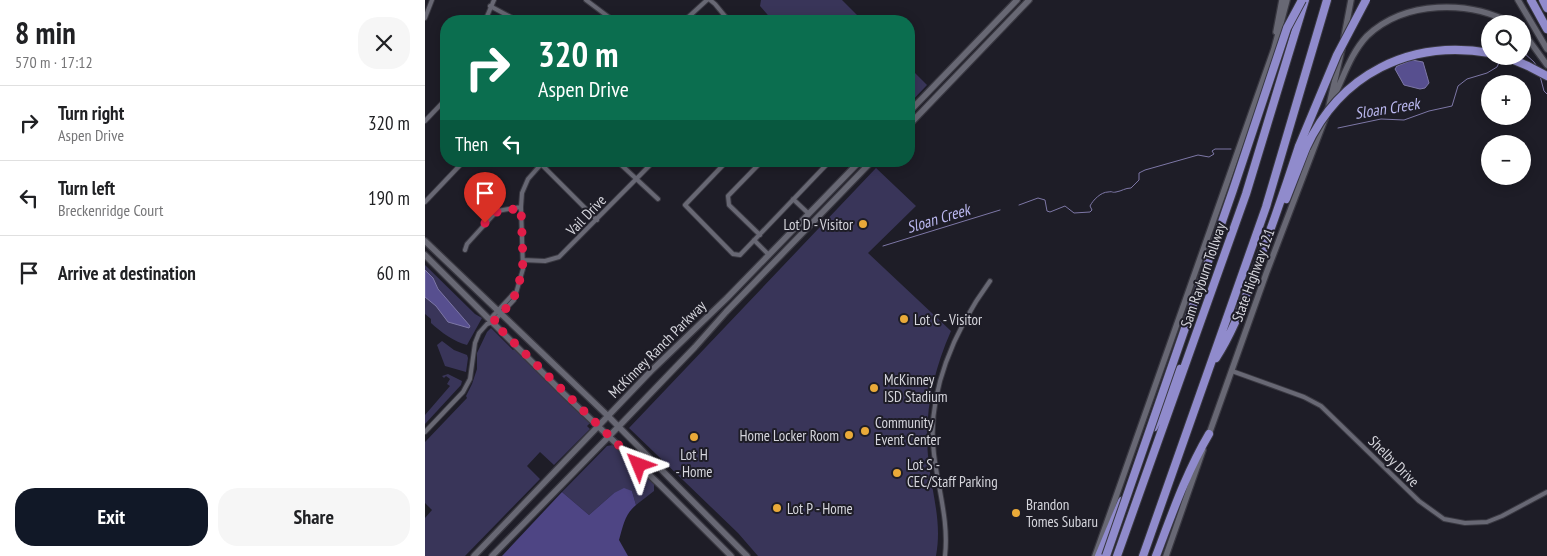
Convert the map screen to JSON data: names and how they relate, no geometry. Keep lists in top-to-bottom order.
{
  "streets": {
    "highway": ["Sam Rayburn Tollway"],
    "main road": ["State Highway 121", "McKinney Ranch Parkway"],
    "street": ["Vail Drive", "Shelby Drive"]
  },
  "crossings": [
    ["State Highway 121", "Shelby Drive"]
  ],
  "water": ["Sloan Creek"],
  "places": [
    "Lot D - Visitor",
    "Lot C - Visitor",
    "McKinney ISD Stadium",
    "Community Event Center",
    "Home Locker Room",
    "Lot H - Home",
    "Lot S - CEC/Staff Parking",
    "Lot P - Home",
    "Brandon Tomes Subaru"
  ],
  "page": {
    "heading": ["8 min", "570 m · 17:12"],
    "map_buttons": ["+", "−"],
    "turn": ["320 m", "Aspen Drive"],
    "list": [
      {
        "name": "Turn right",
        "note": "Aspen Drive",
        "value": "320 m"
      },
      {
        "name": "Turn left",
        "note": "Breckenridge Court",
        "value": "190 m"
      },
      {
        "name": "Arrive at destination",
        "value": "60 m"
      }
    ],
    "then": "Then",
    "buttons": ["Exit", "Share"]
  }
}
